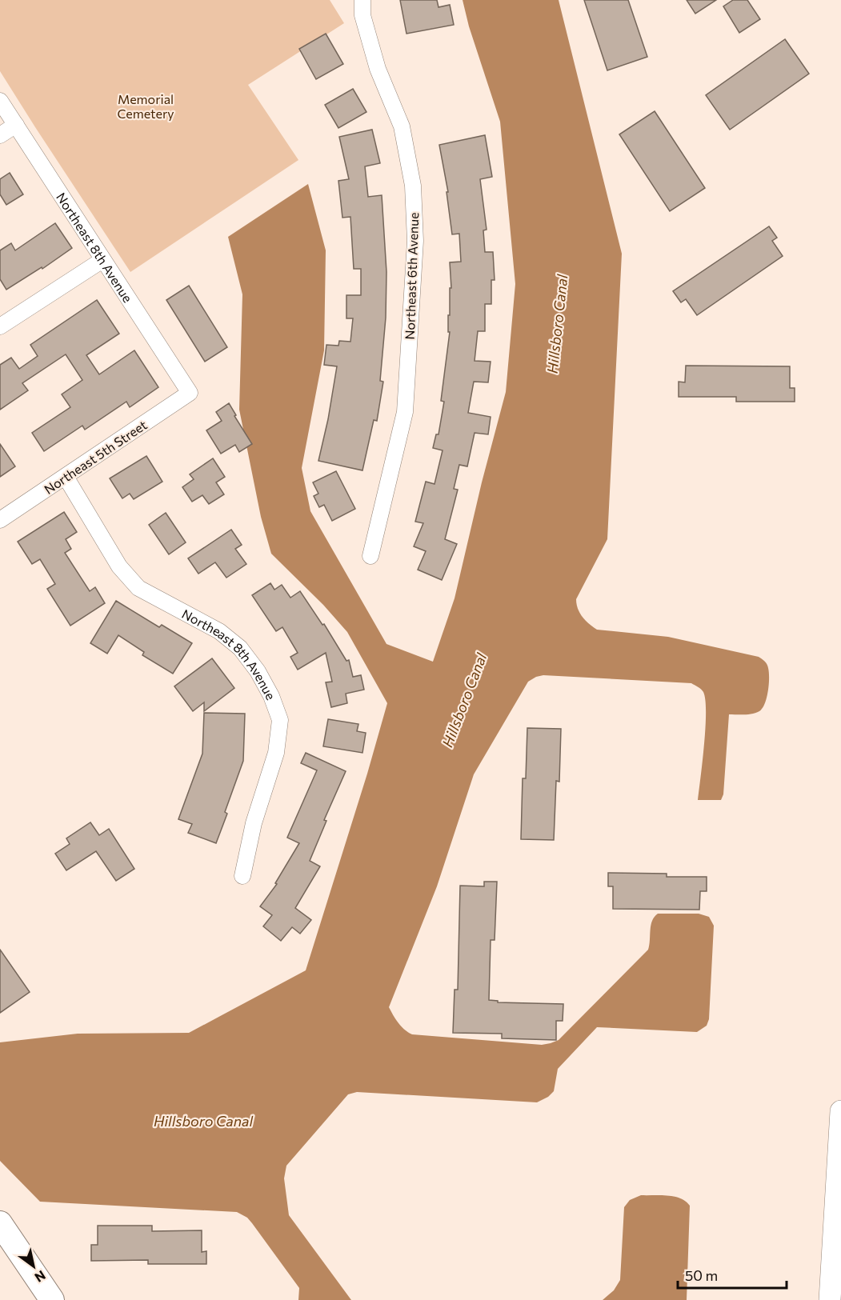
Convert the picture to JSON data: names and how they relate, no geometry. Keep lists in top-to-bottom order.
{
  "streets": {
    "street": ["Northeast 8th Avenue", "Northeast 6th Avenue", "Northeast 5th Street"]
  },
  "crossings": [
    ["Northeast 8th Avenue", "Northeast 5th Street"]
  ],
  "water": ["Hillsboro Canal"],
  "parks": ["Memorial Cemetery"],
  "scale_bar": "50 m",
  "north": "bottom right"
}
